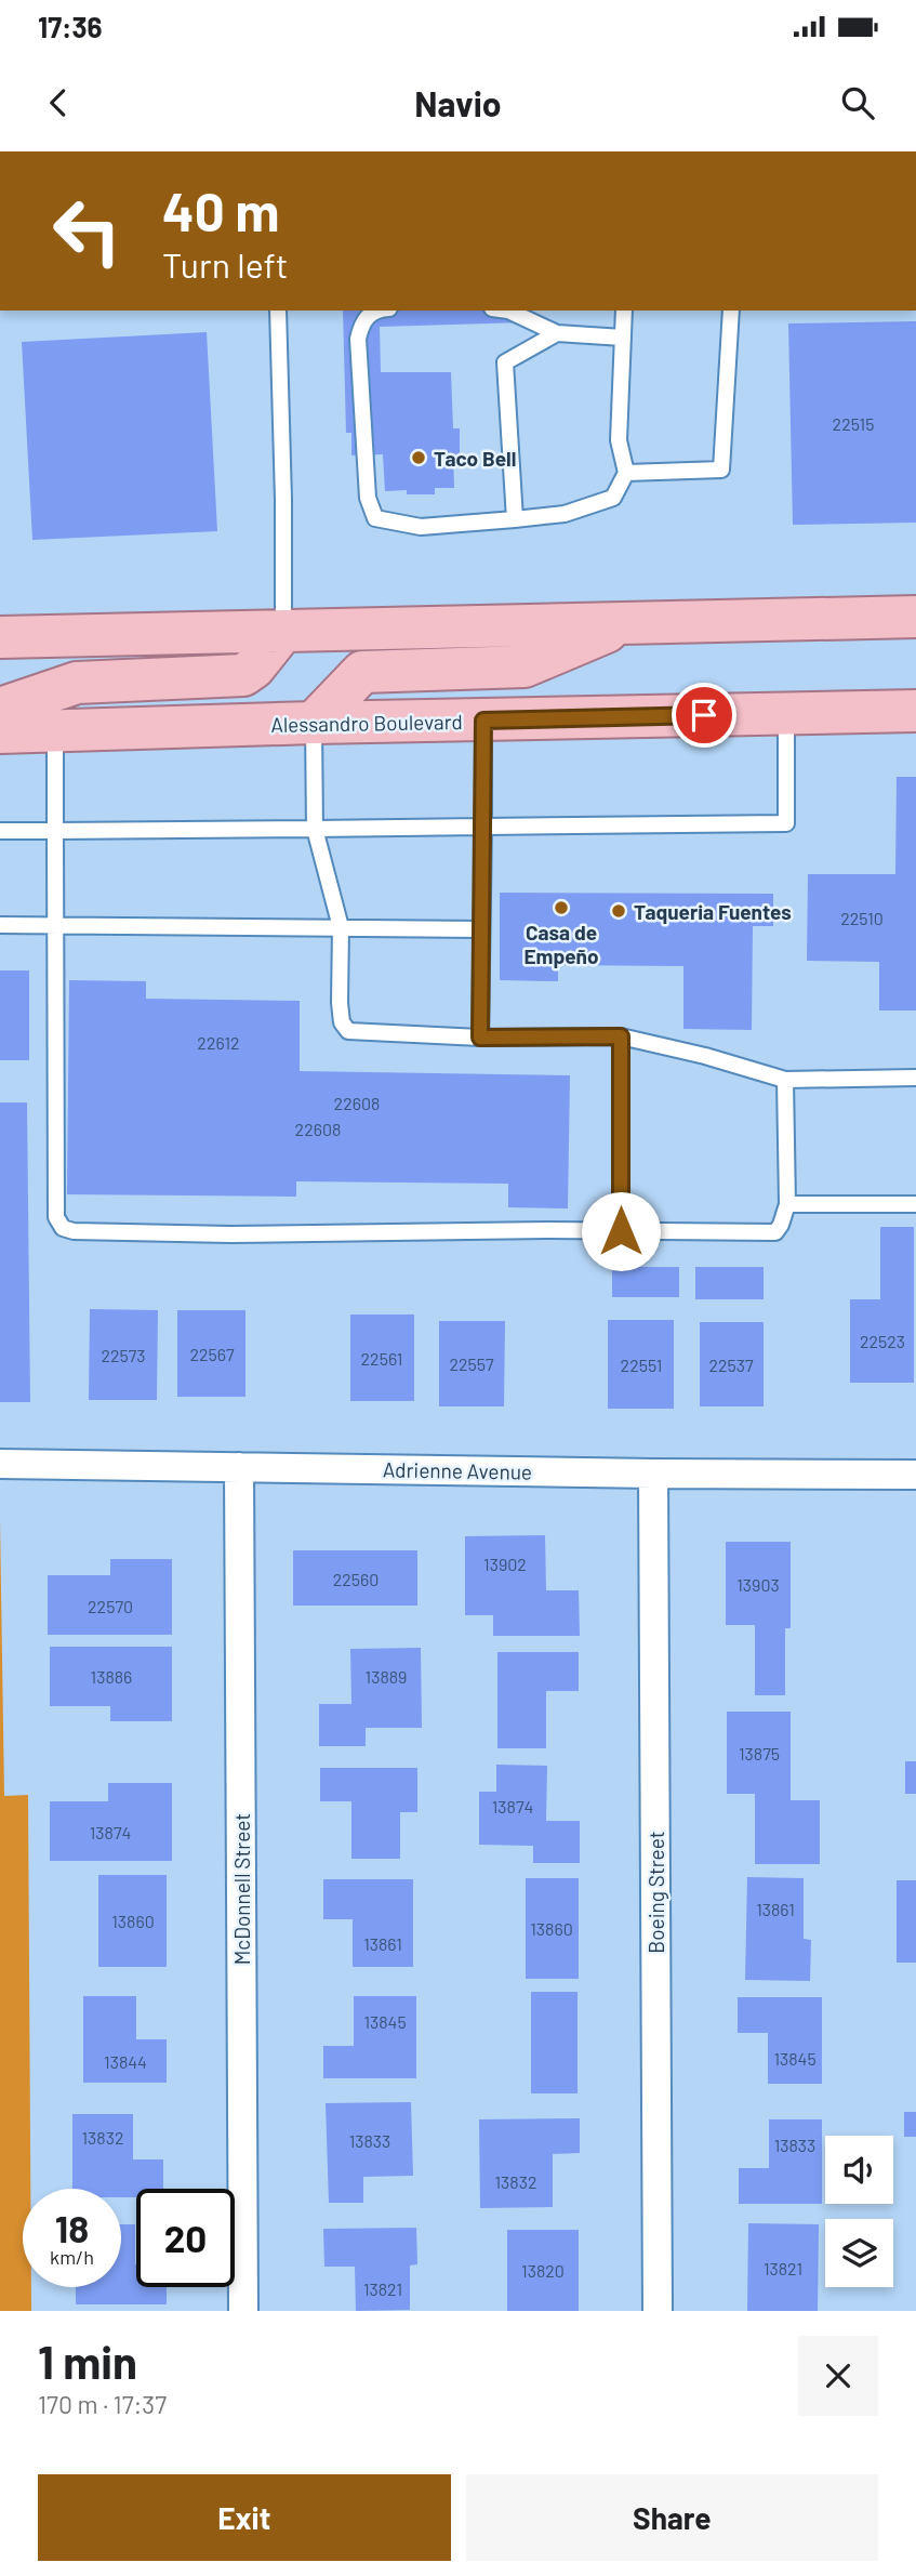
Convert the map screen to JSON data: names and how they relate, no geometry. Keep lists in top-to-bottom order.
{
  "streets": {
    "main road": ["Alessandro Boulevard"],
    "street": ["Adrienne Avenue", "McDonnell Street", "Boeing Street"]
  },
  "crossings": [
    ["Adrienne Avenue", "McDonnell Street"],
    ["Adrienne Avenue", "Boeing Street"]
  ],
  "places": ["Taco Bell", "Casa de Empeño", "Taqueria Fuentes"],
  "house_numbers": [
    "22515",
    "22510",
    "22612",
    "22608",
    "22608",
    "22523",
    "22567",
    "22573",
    "22561",
    "22557",
    "22551",
    "22537",
    "13902",
    "22560",
    "13903",
    "22570",
    "13886",
    "13889",
    "13875",
    "13874",
    "13874",
    "13861",
    "13860",
    "13860",
    "13861",
    "13845",
    "13845",
    "13844",
    "13832",
    "13833",
    "13833",
    "13832",
    "13821",
    "13820",
    "13821"
  ],
  "page": {
    "status": "17:36",
    "header": "Navio",
    "turn": ["40 m", "Turn left"],
    "speed": "18 km/h",
    "limit": "20",
    "heading": ["1 min", "170 m · 17:37"],
    "buttons": ["Exit", "Share"]
  }
}
